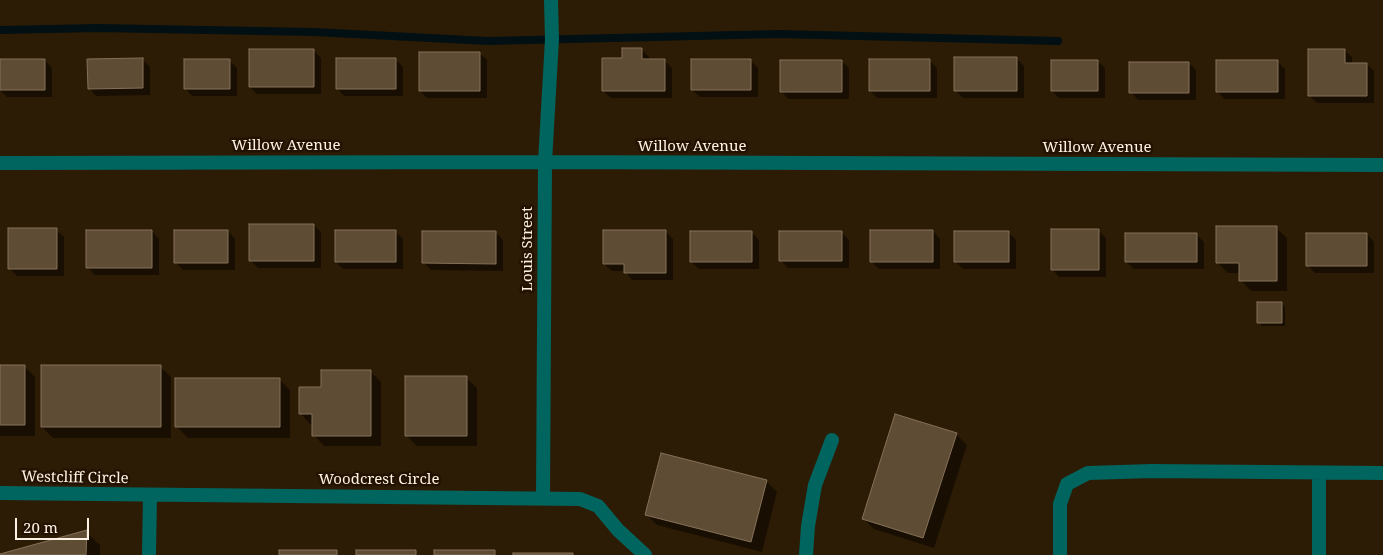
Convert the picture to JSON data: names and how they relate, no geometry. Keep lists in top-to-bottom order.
{
  "streets": {
    "street": [
      "Willow Avenue",
      "Louis Street",
      "Westcliff Circle",
      "Woodcrest Circle"
    ]
  },
  "crossings": [
    ["Willow Avenue", "Louis Street"],
    ["Louis Street", "Woodcrest Circle"],
    ["Westcliff Circle", "Woodcrest Circle"]
  ],
  "scale_bar": "20 m"
}
